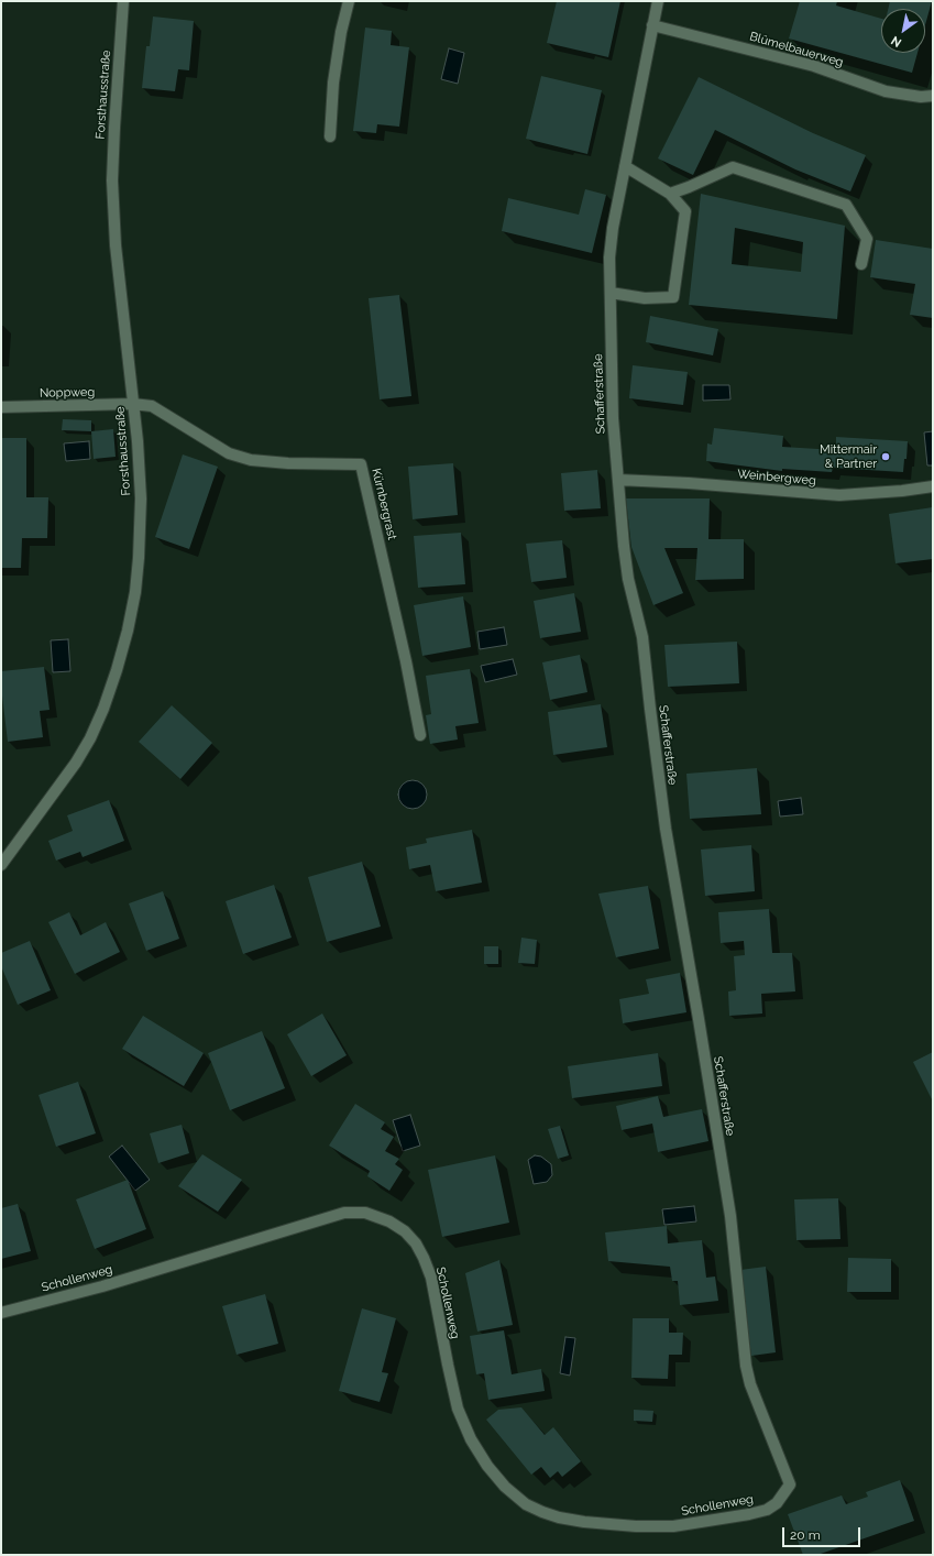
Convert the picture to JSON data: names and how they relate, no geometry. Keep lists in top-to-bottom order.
{
  "streets": {
    "street": [
      "Blümelbauerweg",
      "Forsthausstraße",
      "Noppweg",
      "Schafferstraße",
      "Weinbergweg",
      "Kürnbergrast",
      "Schollenweg"
    ]
  },
  "crossings": [
    ["Blümelbauerweg", "Schafferstraße"],
    ["Forsthausstraße", "Noppweg"],
    ["Forsthausstraße", "Kürnbergrast"],
    ["Noppweg", "Kürnbergrast"],
    ["Schafferstraße", "Weinbergweg"],
    ["Schafferstraße", "Schollenweg"]
  ],
  "places": ["Mittermair & Partner"],
  "scale_bar": "20 m",
  "north": "bottom left"
}
